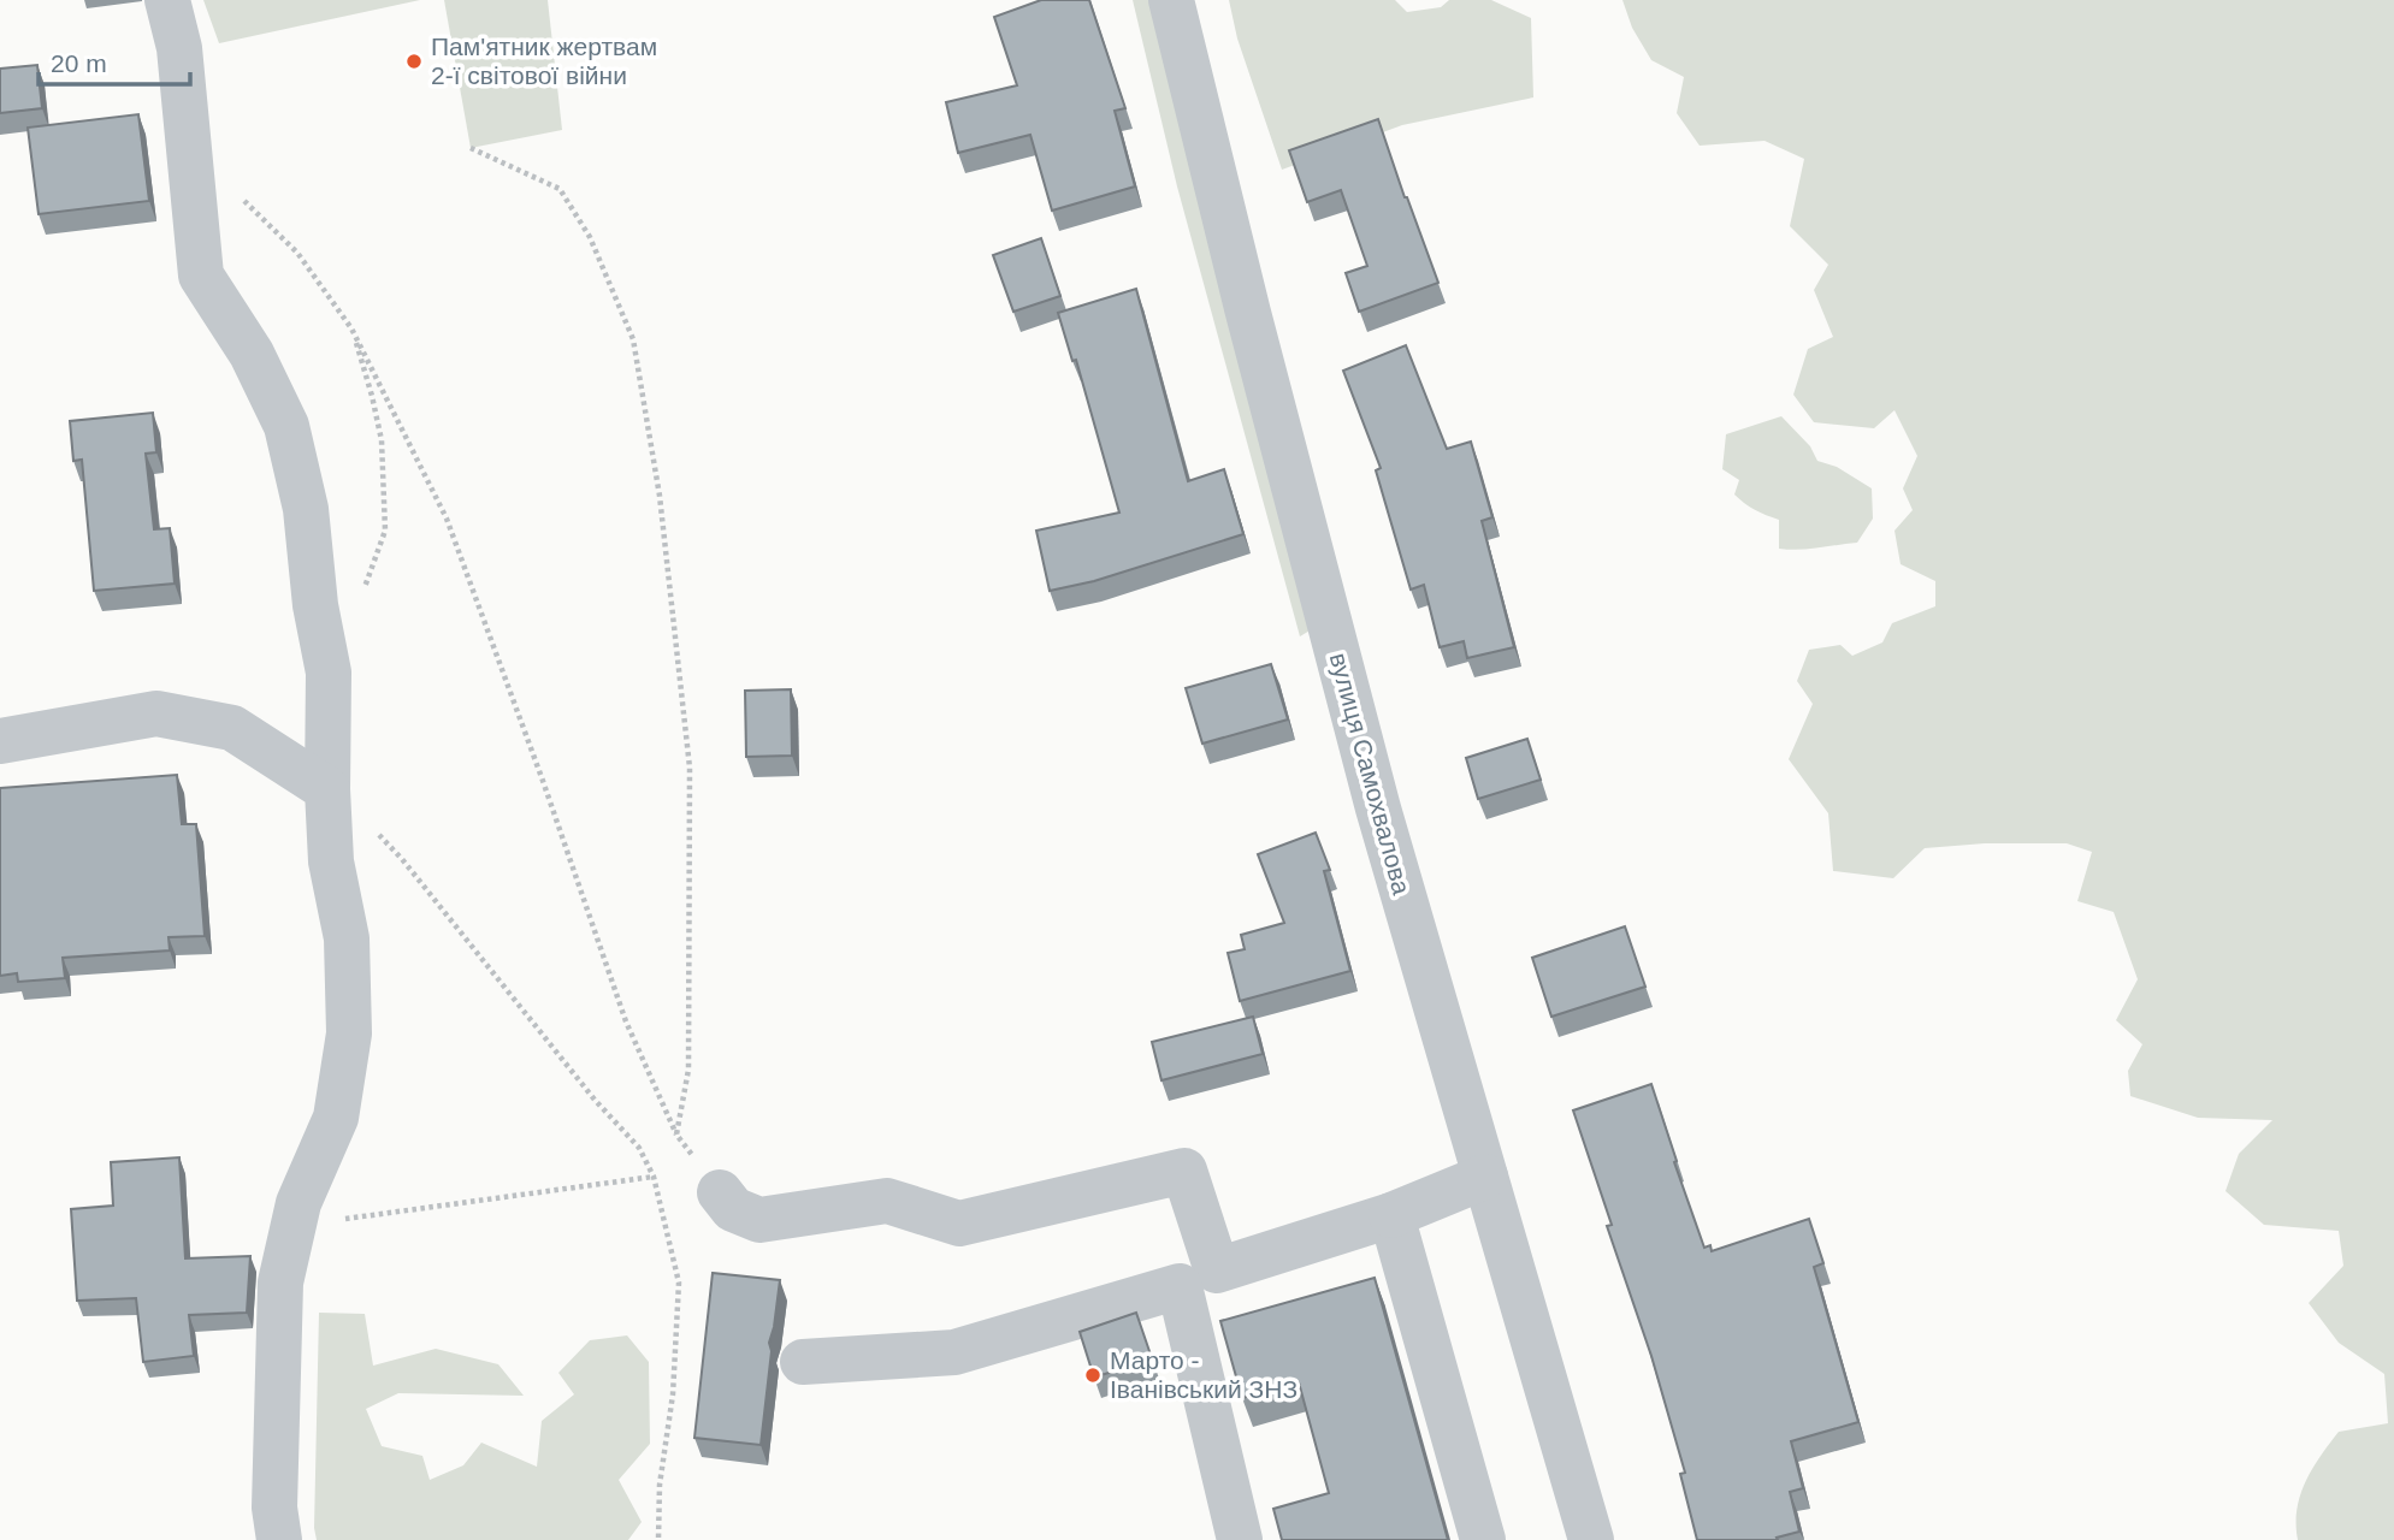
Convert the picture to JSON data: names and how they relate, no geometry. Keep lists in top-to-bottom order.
{
  "streets": {
    "street": ["вулиця Самохвалова"]
  },
  "places": ["Пам'ятник жертвам 2-ї світової війни", "Марто - Іванівський ЗНЗ"],
  "scale_bar": "20 m"
}
